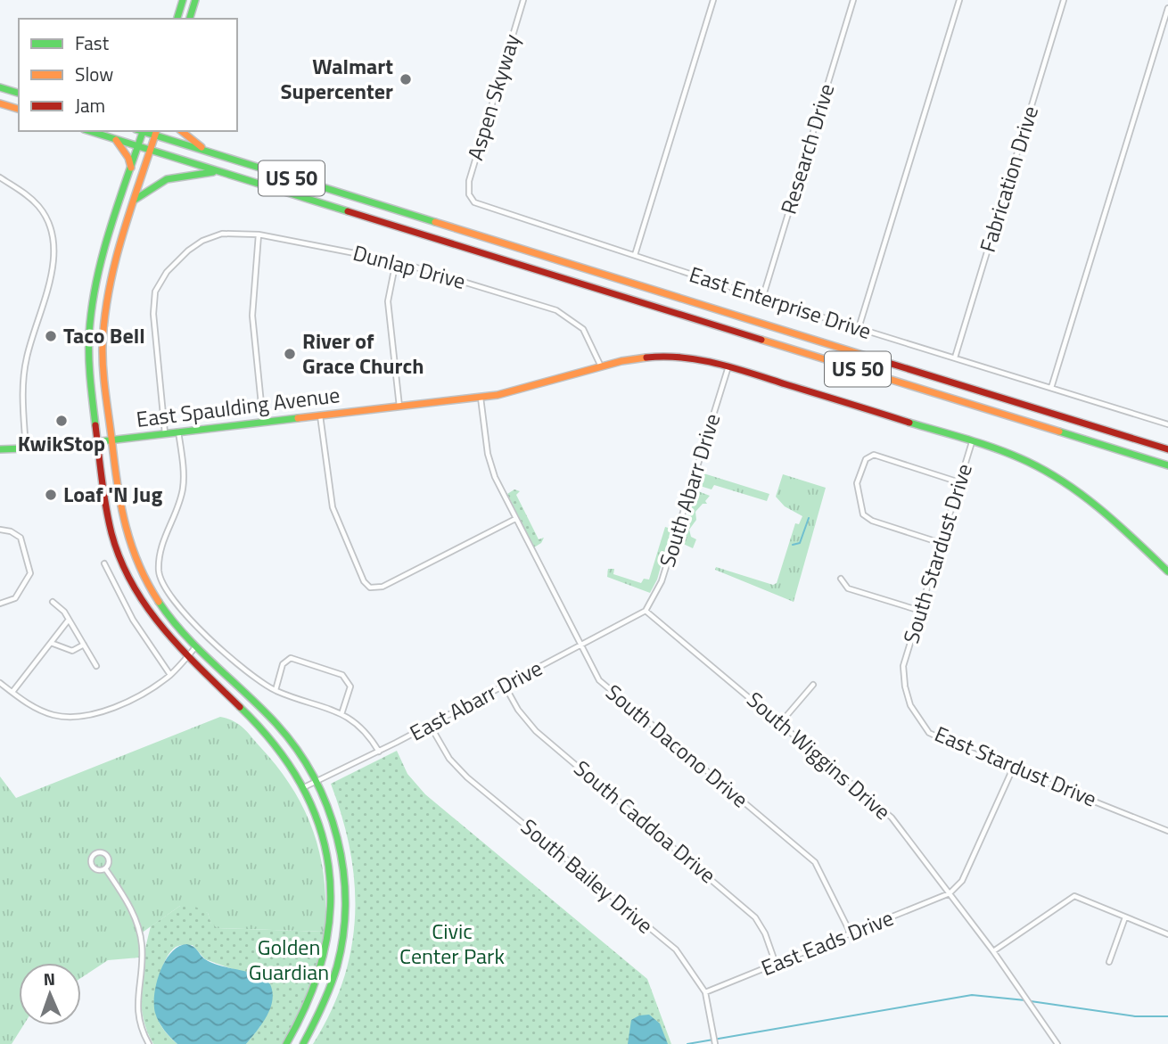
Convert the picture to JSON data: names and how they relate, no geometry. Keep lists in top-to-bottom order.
{
  "streets": {
    "main road": ["US 50", "East Spaulding Avenue"],
    "street": [
      "Aspen Skyway",
      "Research Drive",
      "Fabrication Drive",
      "Dunlap Drive",
      "East Enterprise Drive",
      "South Abarr Drive",
      "South Stardust Drive",
      "East Abarr Drive",
      "South Dacono Drive",
      "South Wiggins Drive",
      "East Stardust Drive",
      "South Caddoa Drive",
      "South Bailey Drive",
      "East Eads Drive"
    ]
  },
  "crossings": [
    ["Aspen Skyway", "East Enterprise Drive"],
    ["Research Drive", "East Enterprise Drive"],
    ["Fabrication Drive", "East Enterprise Drive"],
    ["Dunlap Drive", "East Spaulding Avenue"],
    ["East Spaulding Avenue", "South Abarr Drive"],
    ["East Spaulding Avenue", "South Stardust Drive"],
    ["East Spaulding Avenue", "South Dacono Drive"],
    ["South Abarr Drive", "East Abarr Drive"],
    ["South Abarr Drive", "South Wiggins Drive"],
    ["South Stardust Drive", "East Stardust Drive"],
    ["East Abarr Drive", "South Dacono Drive"],
    ["East Abarr Drive", "South Wiggins Drive"],
    ["East Abarr Drive", "South Caddoa Drive"],
    ["East Abarr Drive", "South Bailey Drive"],
    ["South Dacono Drive", "East Eads Drive"],
    ["South Wiggins Drive", "East Eads Drive"],
    ["South Caddoa Drive", "East Eads Drive"],
    ["South Bailey Drive", "East Eads Drive"]
  ],
  "parks": ["Civic Center Park", "Golden Guardian"],
  "places": [
    "Walmart Supercenter",
    "Taco Bell",
    "River of Grace Church",
    "KwikStop",
    "Loaf 'N Jug"
  ],
  "legend": ["Fast", "Slow", "Jam"],
  "north": "top"
}
